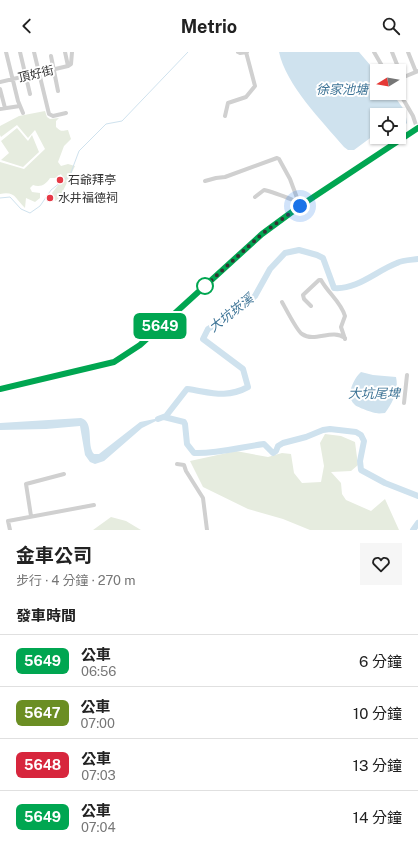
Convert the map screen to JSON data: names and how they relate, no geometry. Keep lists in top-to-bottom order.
{
  "streets": {
    "street": ["頂好街"]
  },
  "water": ["徐家池塘", "大坑崁溪", "大坑尾埤"],
  "places": ["石爺拜亭", "水井福德祠"],
  "lines": ["bus line 5649"],
  "north": "left",
  "page": {
    "header": "Metrio",
    "on_map": "5649",
    "heading": [
      ["金車公司", "步行 · 4 分鐘 · 270 m"],
      "發車時間"
    ],
    "list": [
      {
        "mark": "5649",
        "name": "公車",
        "note": "06:56",
        "value": "6 分鐘"
      },
      {
        "mark": "5647",
        "name": "公車",
        "note": "07:00",
        "value": "10 分鐘"
      },
      {
        "mark": "5648",
        "name": "公車",
        "note": "07:03",
        "value": "13 分鐘"
      },
      {
        "mark": "5649",
        "name": "公車",
        "note": "07:04",
        "value": "14 分鐘"
      }
    ]
  }
}
